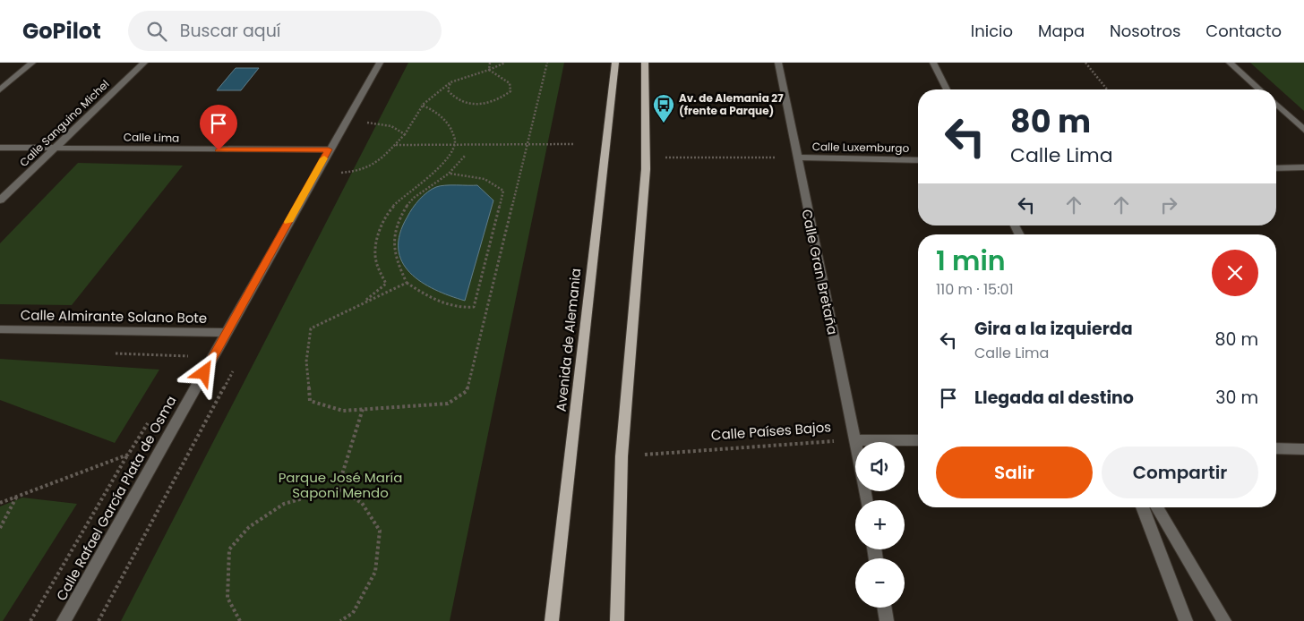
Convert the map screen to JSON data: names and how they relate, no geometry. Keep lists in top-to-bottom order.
{
  "streets": {
    "main road": ["Avenida de Alemania"],
    "street": [
      "Calle Sanguino Michel",
      "Calle Lima",
      "Calle Luxemburgo",
      "Calle Gran Bretaña",
      "Calle Almirante Solano Bote",
      "Calle Rafael García Plata de Osma"
    ],
    "path": ["Calle Países Bajos"]
  },
  "crossings": [
    ["Calle Sanguino Michel", "Calle Lima"],
    ["Calle Lima", "Calle Rafael García Plata de Osma"],
    ["Calle Luxemburgo", "Calle Gran Bretaña"],
    ["Calle Gran Bretaña", "Calle Países Bajos"],
    ["Calle Almirante Solano Bote", "Calle Rafael García Plata de Osma"]
  ],
  "parks": ["Parque José María Saponi Mendo"],
  "places": {
    "bus stop": ["Av. de Alemania 27 (frente a Parque)"]
  },
  "page": {
    "header": "GoPilot",
    "search": "Buscar aquí",
    "nav": [
      "Inicio",
      "Mapa",
      "Nosotros",
      "Contacto"
    ],
    "turn": ["80 m", "Calle Lima"],
    "heading": ["1 min", "110 m · 15:01"],
    "list": [
      {
        "name": "Gira a la izquierda",
        "note": "Calle Lima",
        "value": "80 m"
      },
      {
        "name": "Llegada al destino",
        "value": "30 m"
      }
    ],
    "buttons": ["Salir", "Compartir"],
    "map_buttons": ["+", "−"]
  }
}
